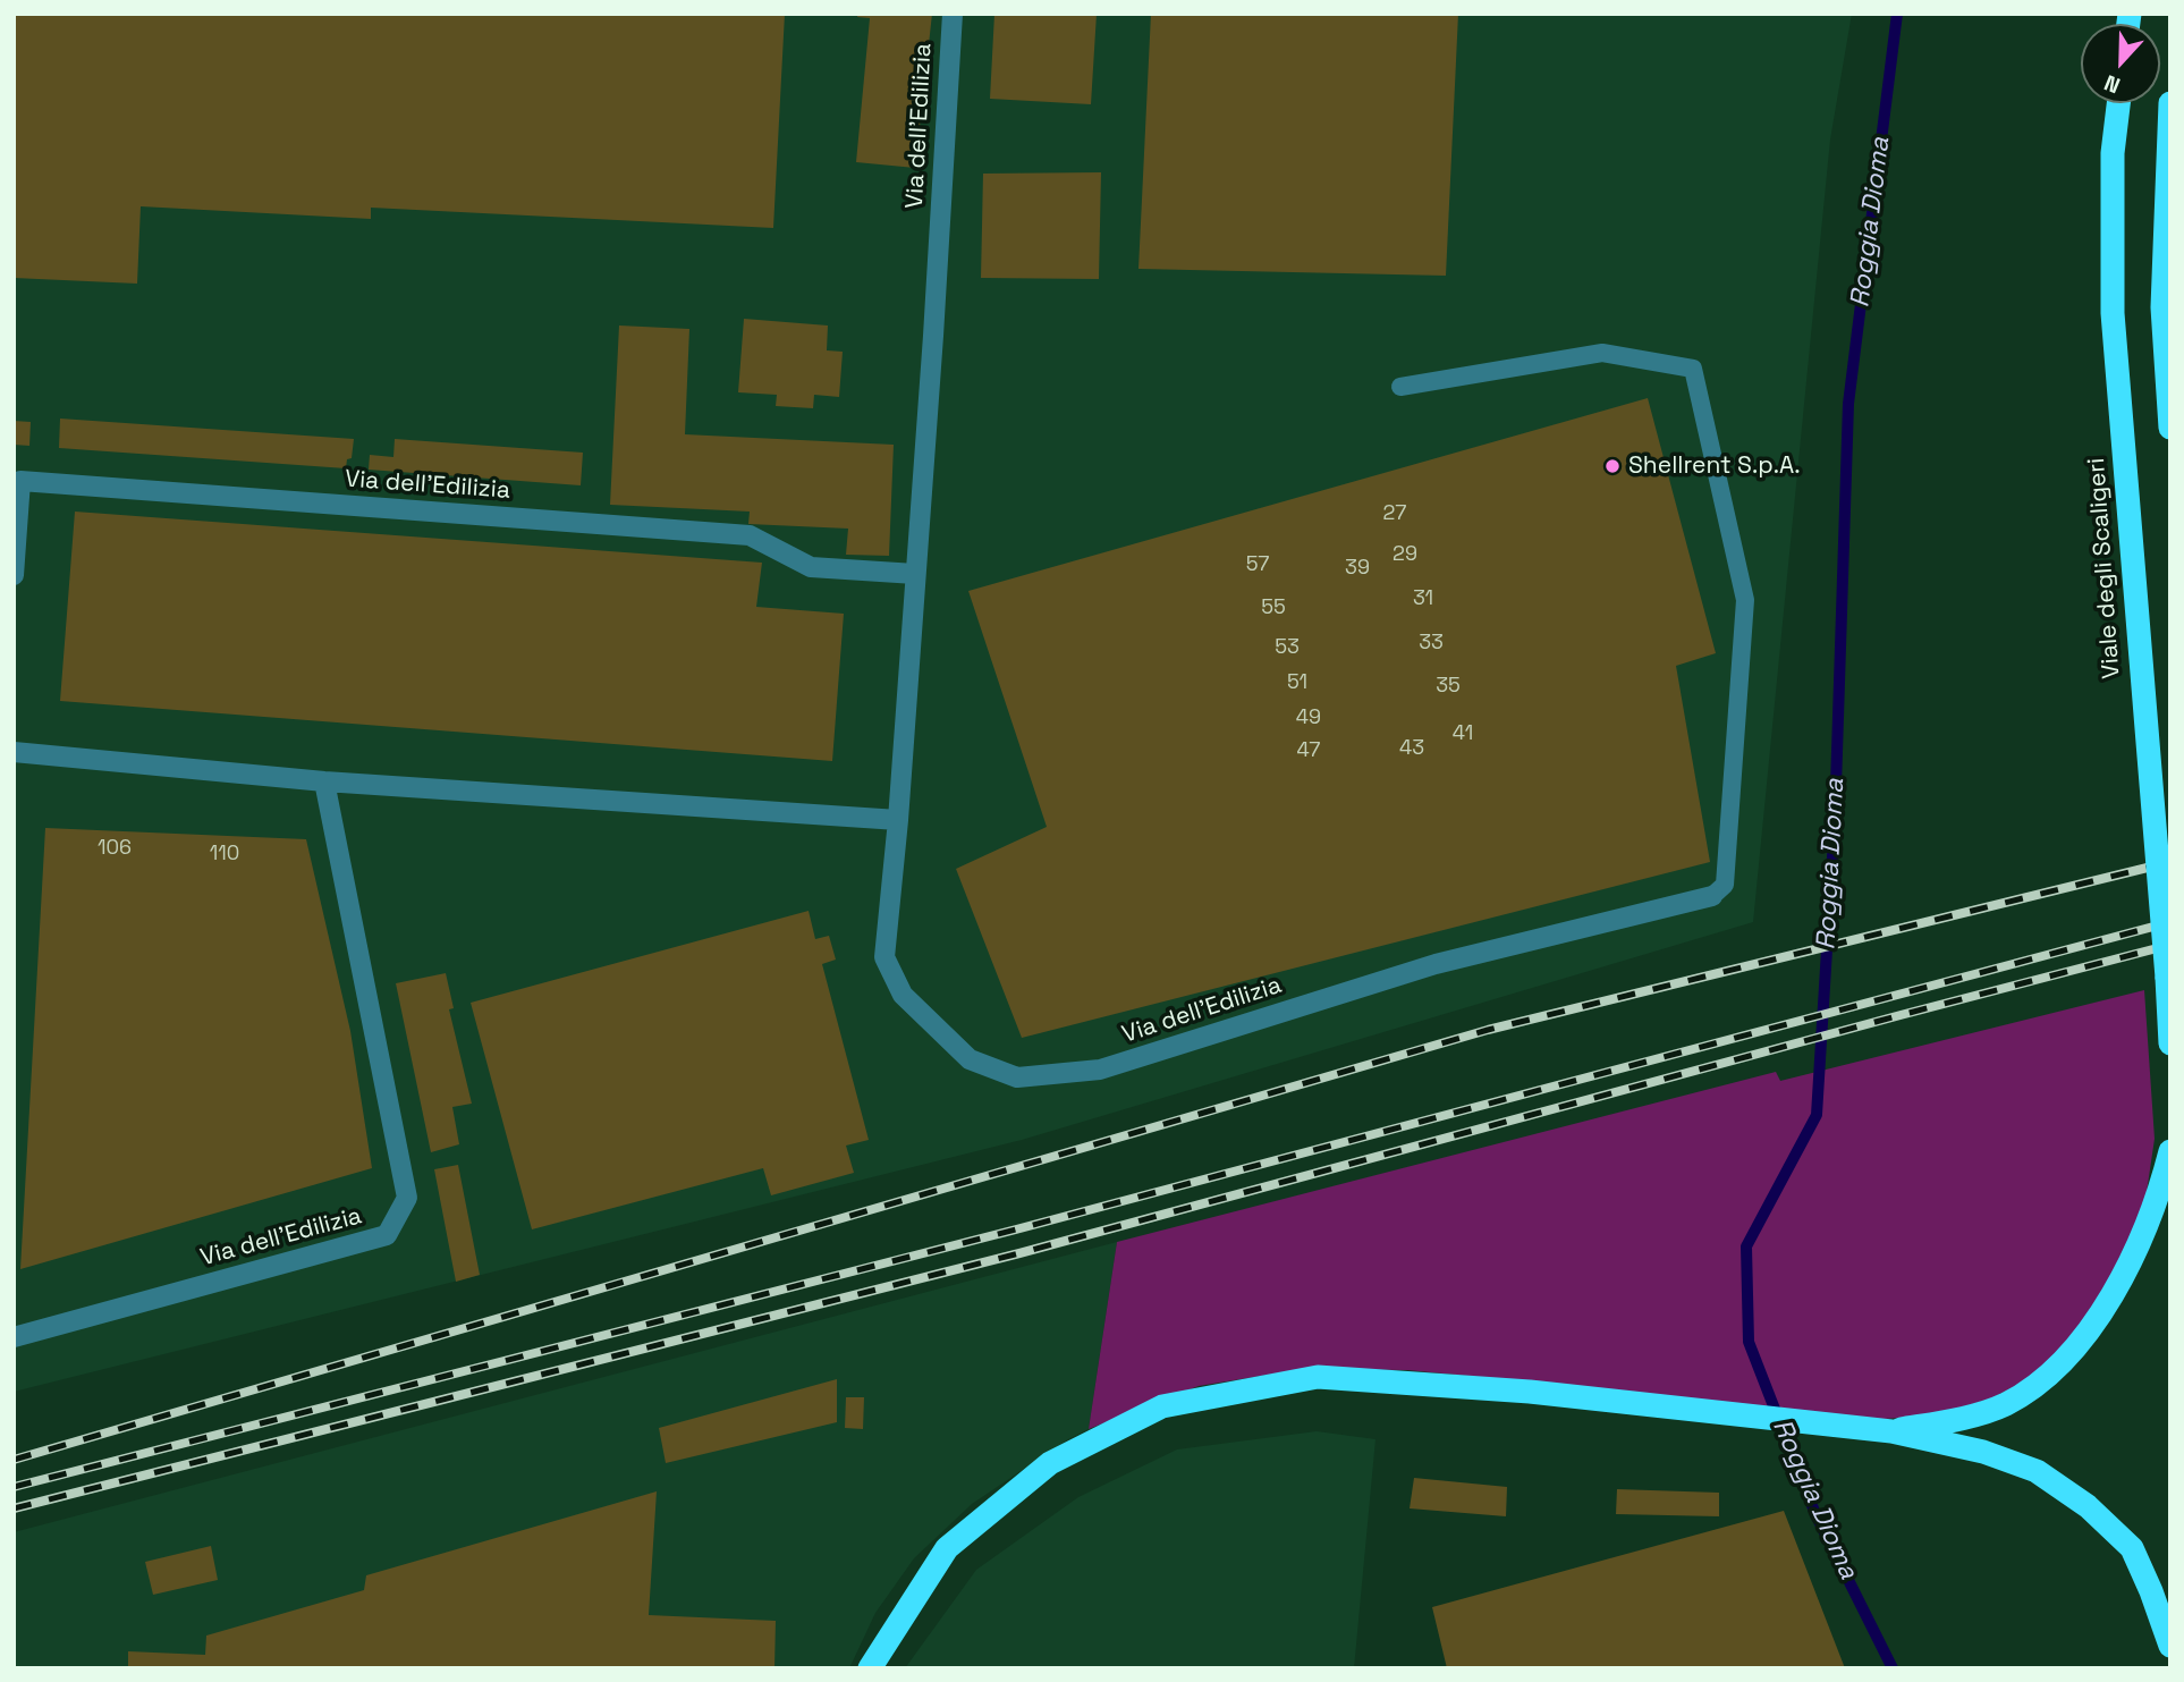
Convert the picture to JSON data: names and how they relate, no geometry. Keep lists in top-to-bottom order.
{
  "streets": {
    "highway": ["Viale degli Scaligeri"],
    "street": ["Via dell'Edilizia"]
  },
  "water": ["Roggia Dioma"],
  "places": ["Shellrent S.p.A."],
  "house_numbers": [
    "27",
    "29",
    "57",
    "39",
    "31",
    "55",
    "33",
    "53",
    "51",
    "35",
    "49",
    "41",
    "43",
    "47",
    "106",
    "110"
  ],
  "north": "bottom"
}
